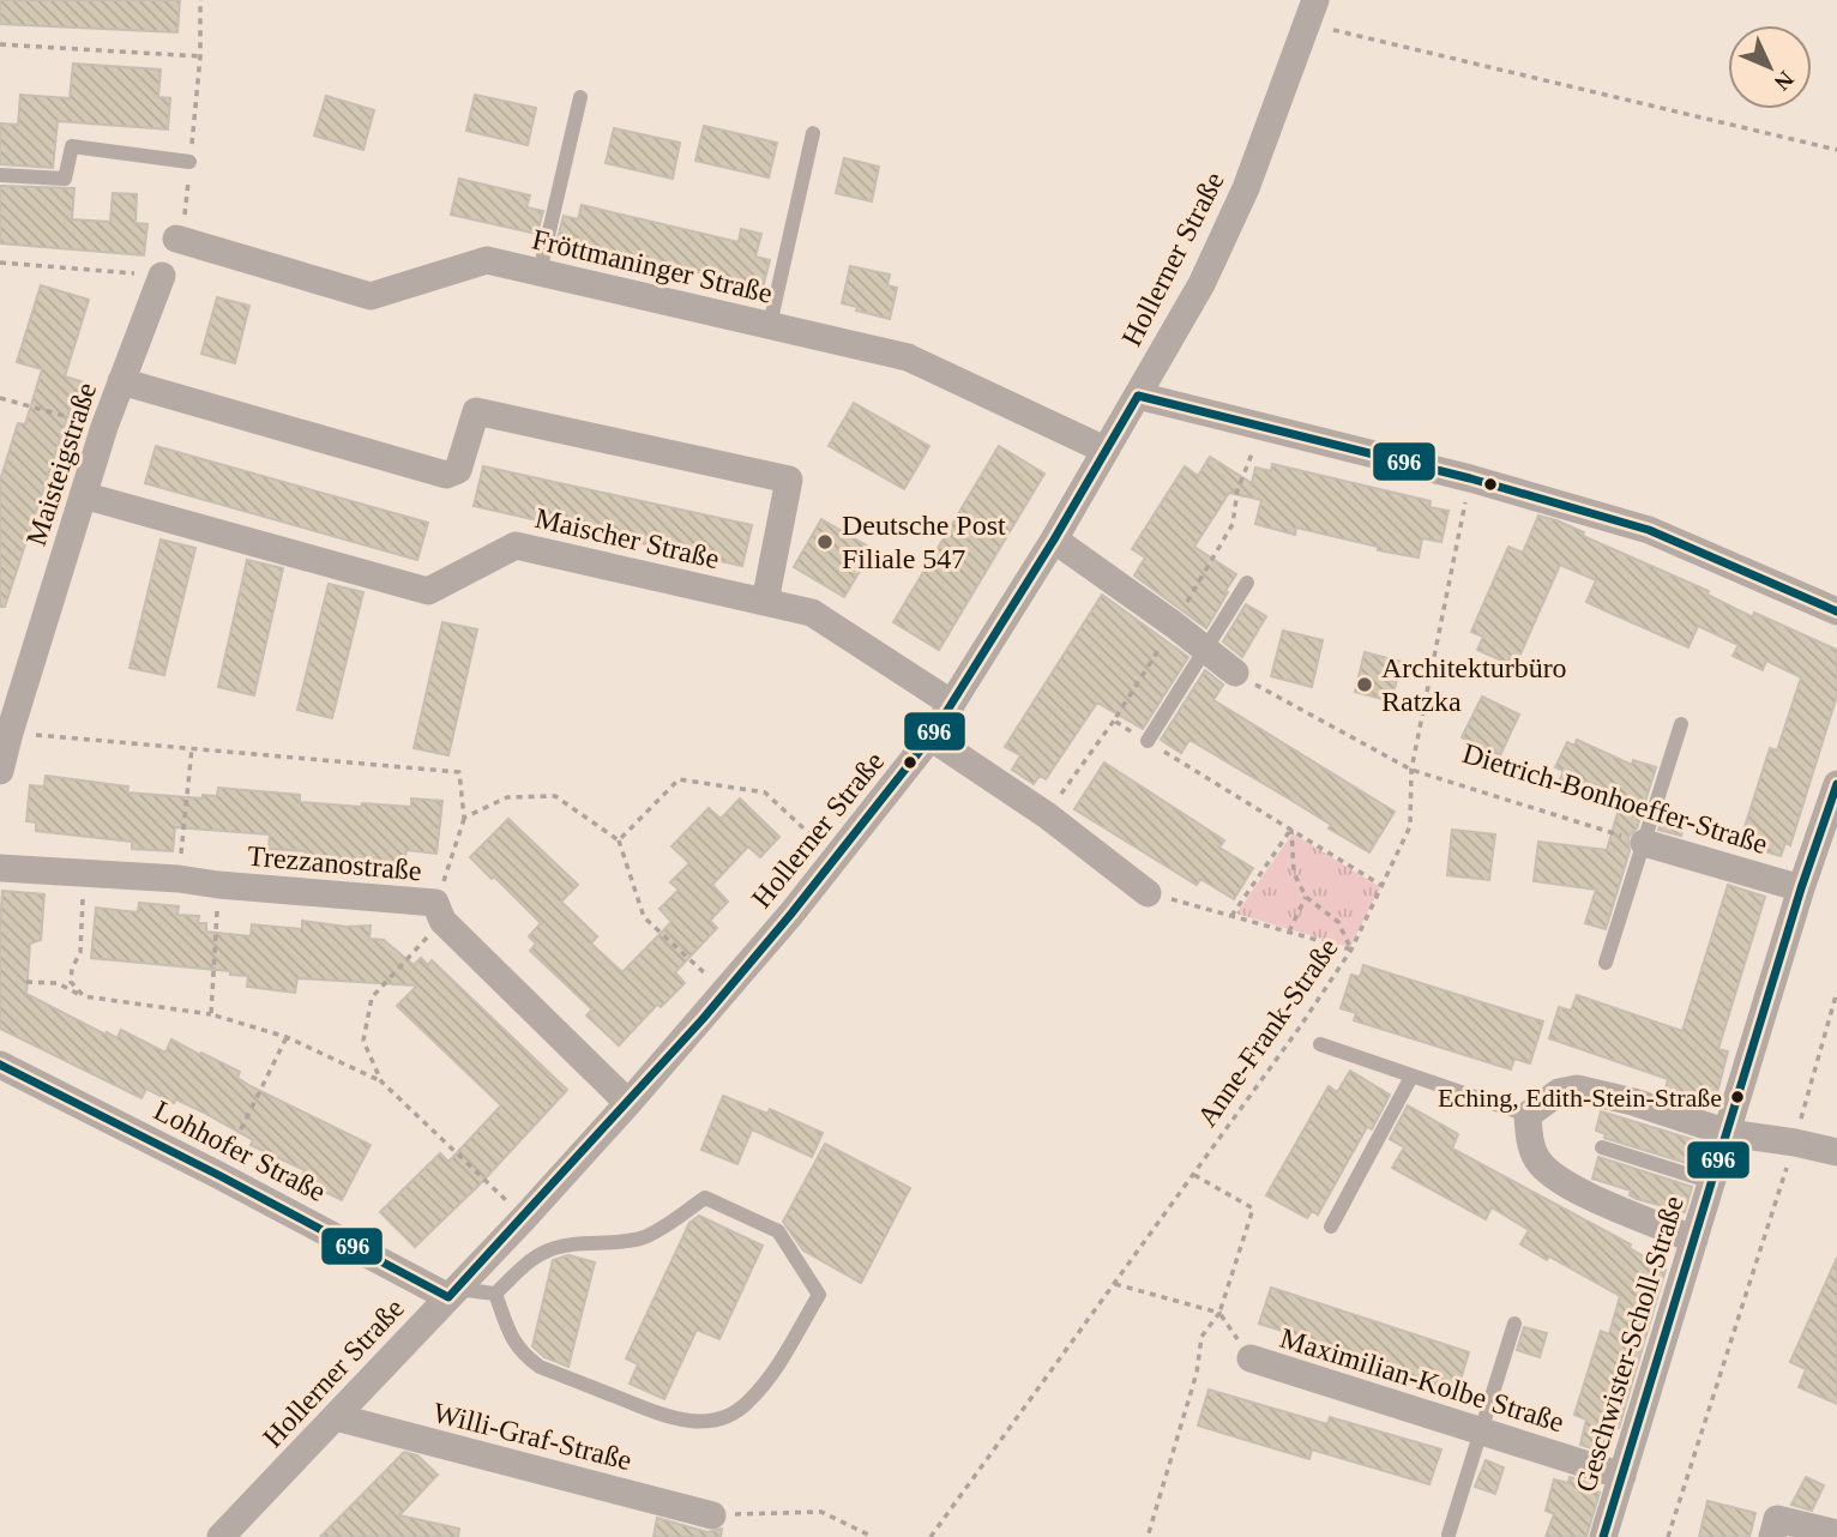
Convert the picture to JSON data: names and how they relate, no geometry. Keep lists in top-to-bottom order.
{
  "streets": {
    "street": [
      "Hollerner Straße",
      "Fröttmaninger Straße",
      "Maisteigstraße",
      "Maischer Straße",
      "Dietrich-Bonhoeffer-Straße",
      "Trezzanostraße",
      "Lohhofer Straße",
      "Geschwister-Scholl-Straße",
      "Maximilian-Kolbe Straße",
      "Willi-Graf-Straße"
    ],
    "path": ["Anne-Frank-Straße"]
  },
  "crossings": [
    ["Hollerner Straße", "Fröttmaninger Straße"],
    ["Hollerner Straße", "Maischer Straße"],
    ["Hollerner Straße", "Trezzanostraße"],
    ["Hollerner Straße", "Lohhofer Straße"],
    ["Hollerner Straße", "Willi-Graf-Straße"],
    ["Maisteigstraße", "Maischer Straße"],
    ["Dietrich-Bonhoeffer-Straße", "Anne-Frank-Straße"],
    ["Dietrich-Bonhoeffer-Straße", "Geschwister-Scholl-Straße"],
    ["Geschwister-Scholl-Straße", "Maximilian-Kolbe Straße"]
  ],
  "places": ["Deutsche Post Filiale 547", "Architekturbüro Ratzka", "Eching, Edith-Stein-Straße"],
  "lines": ["transit line 696"],
  "north": "bottom right"
}
